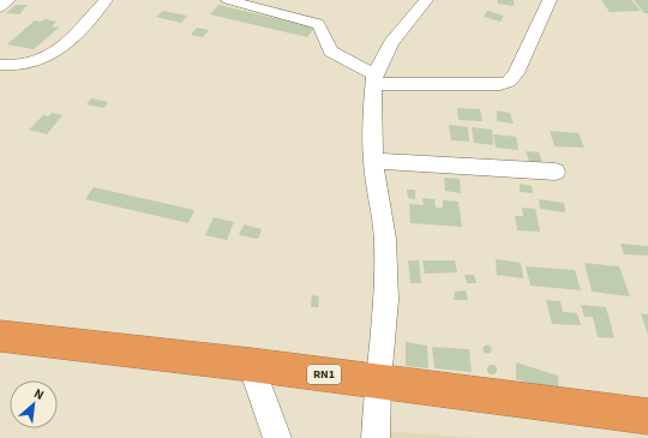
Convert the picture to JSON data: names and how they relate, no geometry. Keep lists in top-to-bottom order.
{
  "streets": {
    "highway": ["RN1"]
  },
  "north": "top right"
}
